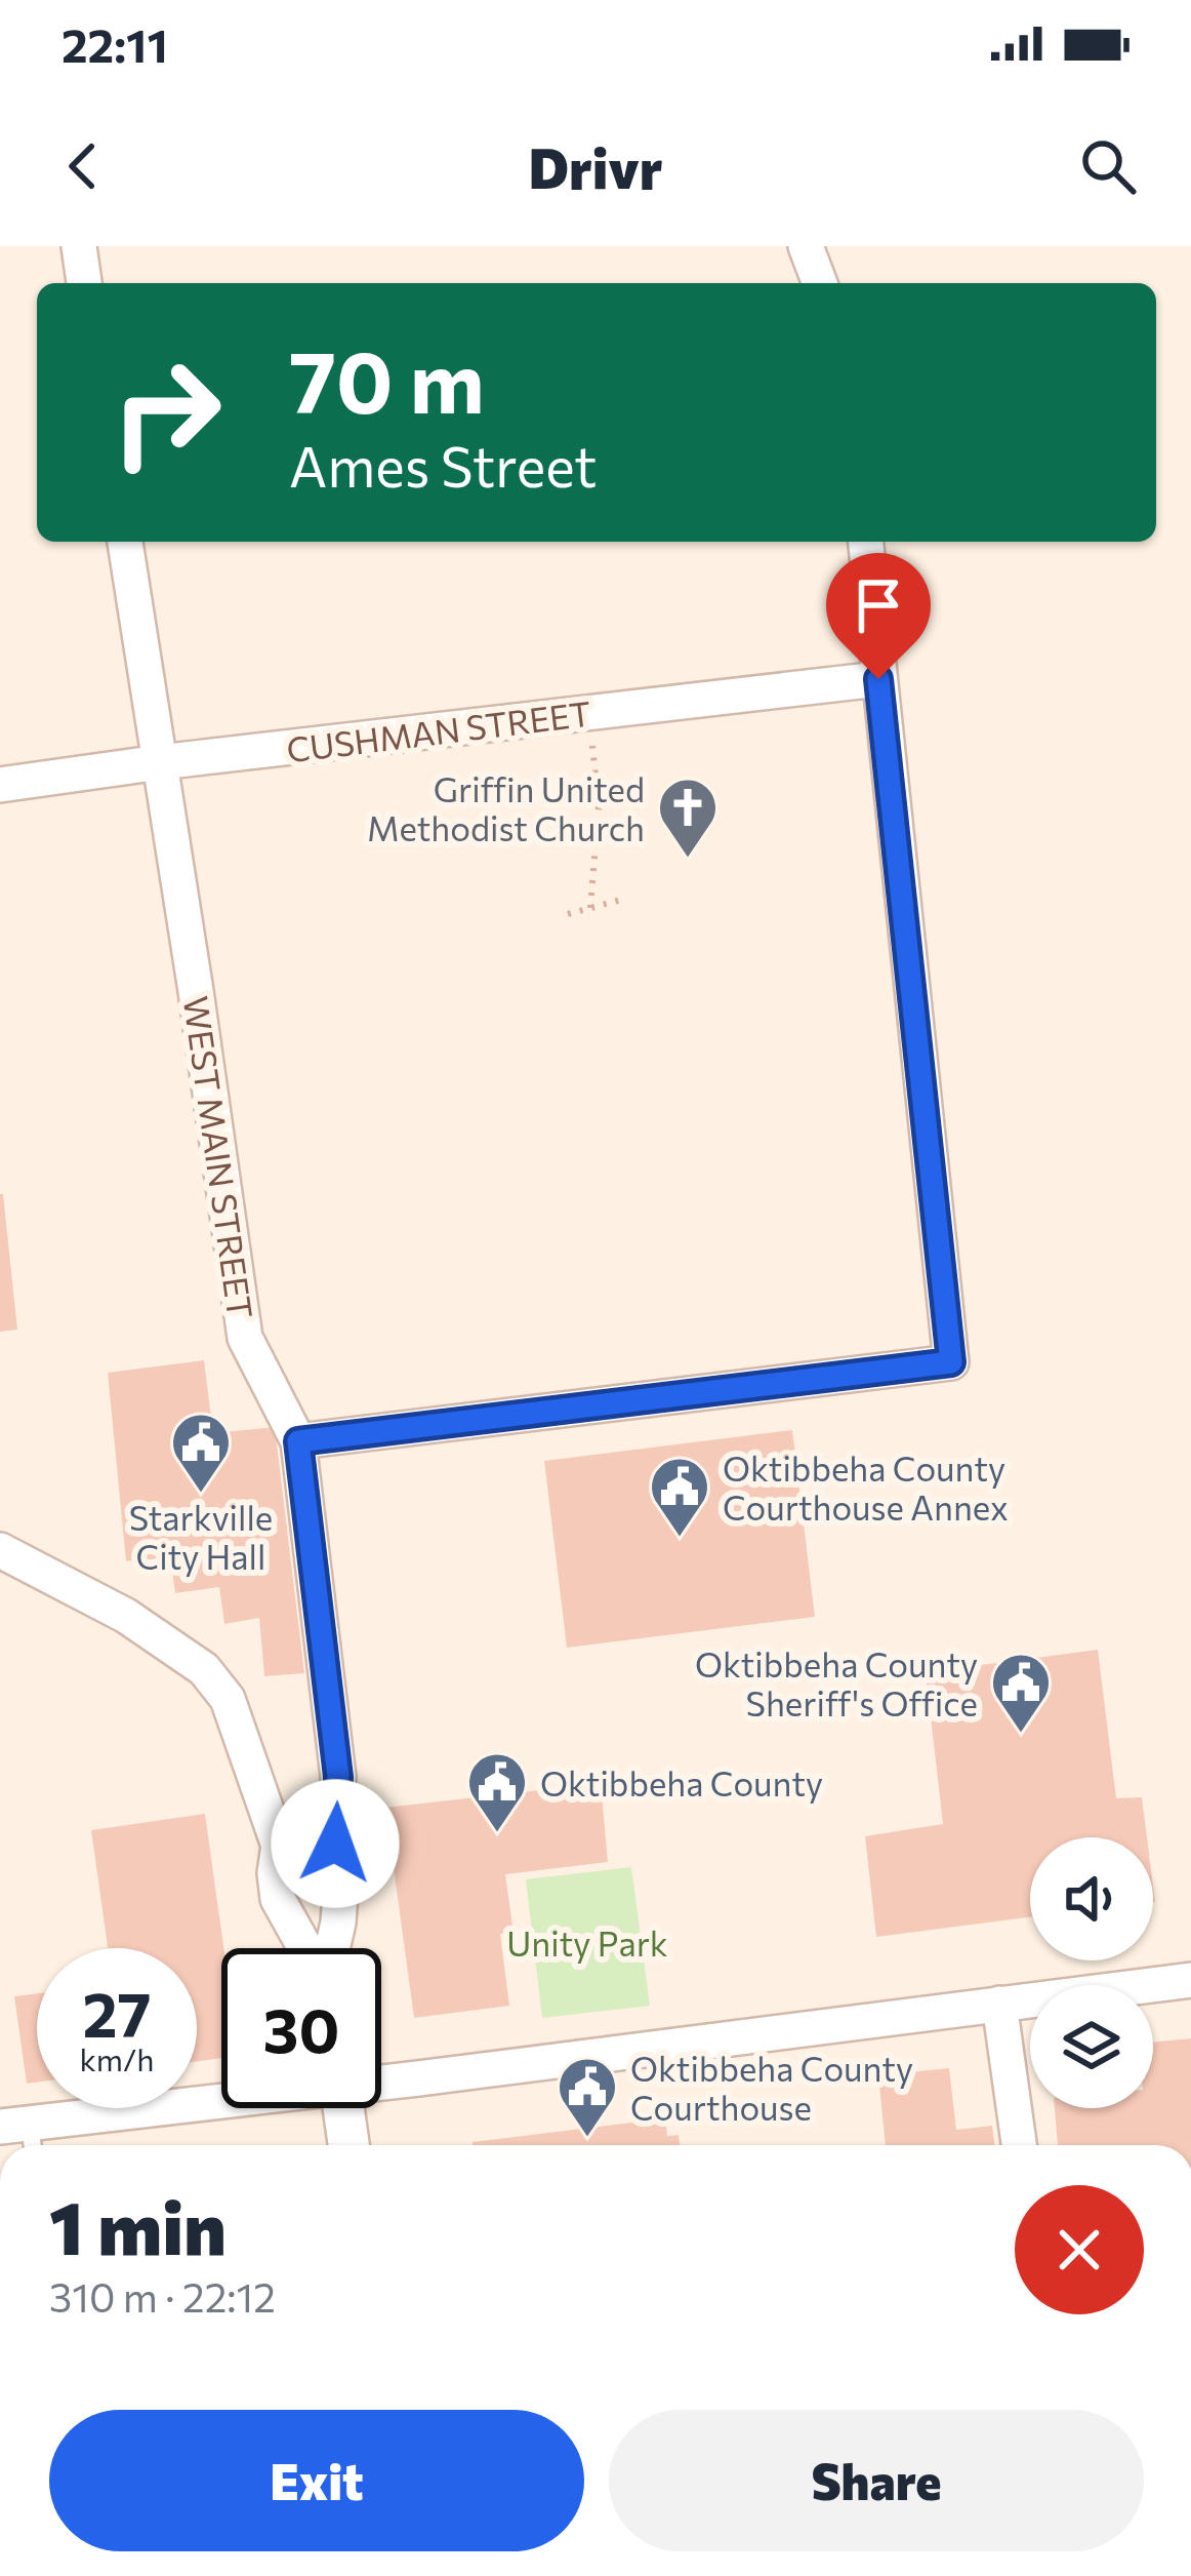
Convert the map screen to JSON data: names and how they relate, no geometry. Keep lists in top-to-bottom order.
{
  "streets": {
    "street": ["CUSHMAN STREET", "WEST MAIN STREET"]
  },
  "crossings": [
    ["CUSHMAN STREET", "WEST MAIN STREET"]
  ],
  "parks": ["Unity Park"],
  "places": {
    "church": ["Griffin United Methodist Church"],
    "public building": [
      "Starkville City Hall",
      "Oktibbeha County Courthouse Annex",
      "Oktibbeha County Sheriff's Office",
      "Oktibbeha County",
      "Oktibbeha County Courthouse"
    ]
  },
  "page": {
    "status": "22:11",
    "header": "Drivr",
    "turn": ["70 m", "Ames Street"],
    "speed": "27 km/h",
    "limit": "30",
    "heading": ["1 min", "310 m · 22:12"],
    "buttons": ["Exit", "Share"]
  }
}
